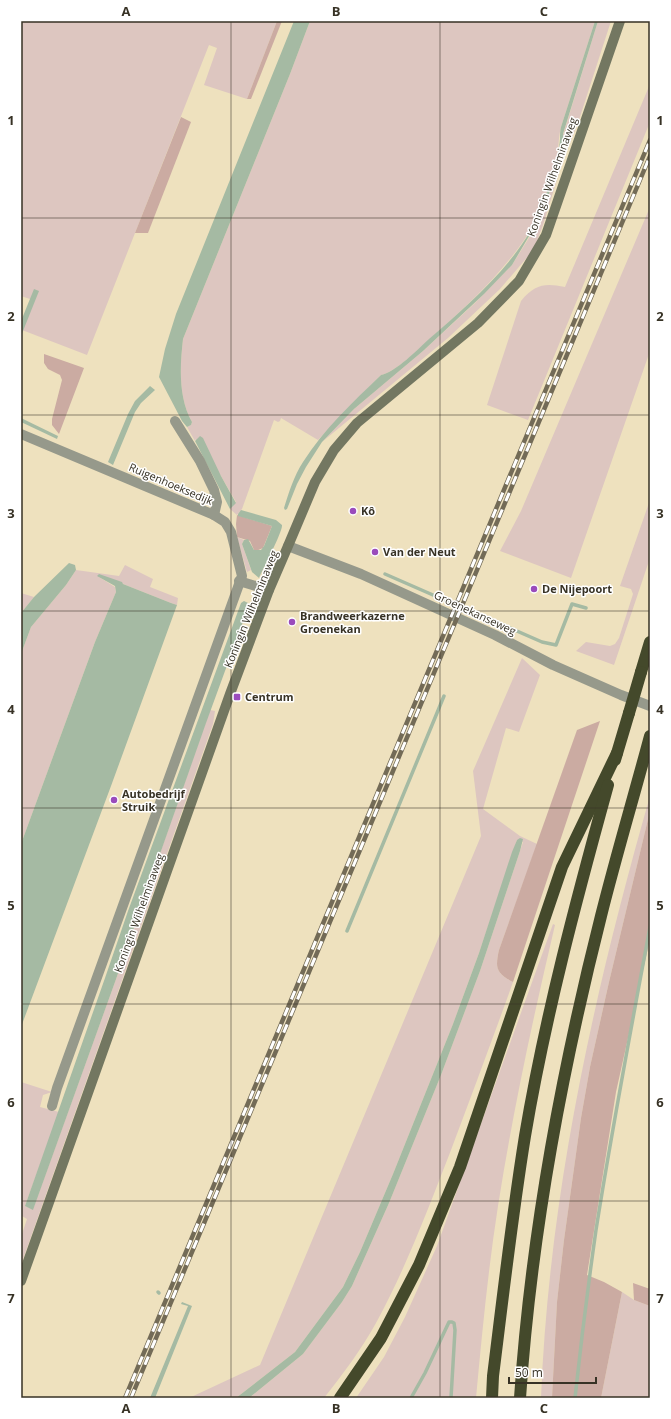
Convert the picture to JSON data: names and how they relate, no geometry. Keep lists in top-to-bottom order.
{
  "streets": {
    "main road": ["Koningin Wilhelminaweg"],
    "street": ["Ruigenhoeksedijk", "Groenekanseweg"]
  },
  "crossings": [
    ["Koningin Wilhelminaweg", "Ruigenhoeksedijk"],
    ["Koningin Wilhelminaweg", "Groenekanseweg"]
  ],
  "places": {
    "other": [
      "Kô",
      "Van der Neut",
      "De Nijepoort",
      "Brandweerkazerne Groenekan",
      "Autobedrijf Struik"
    ],
    "transit": ["Centrum"]
  },
  "scale_bar": "50 m",
  "grid": {
    "columns": ["A", "B", "C"],
    "rows": [
      "1",
      "2",
      "3",
      "4",
      "5",
      "6",
      "7"
    ]
  }
}
